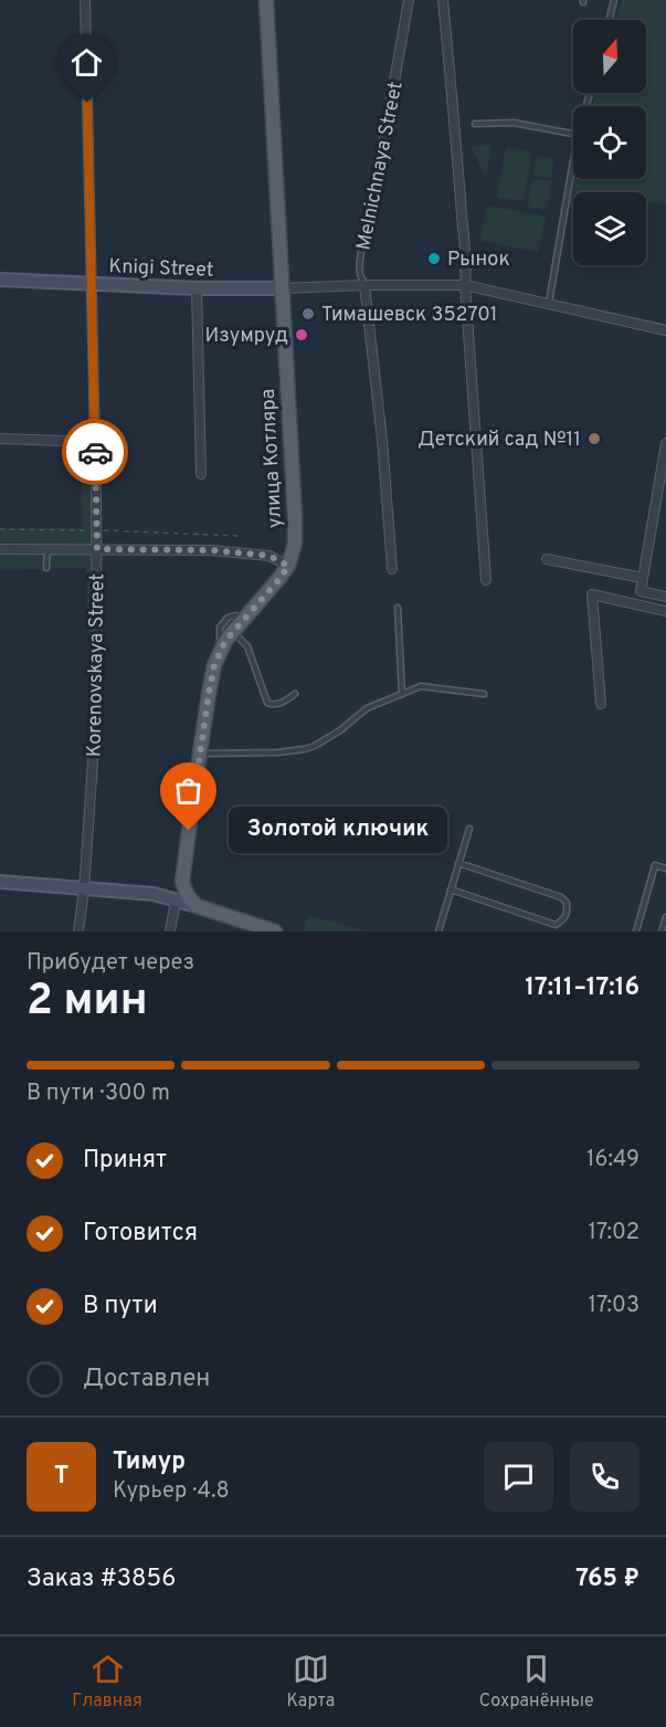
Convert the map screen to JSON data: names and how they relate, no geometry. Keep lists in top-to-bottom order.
{
  "streets": {
    "main road": ["улица Котляра"],
    "street": ["Melnichnaya Street", "Knigi Street", "Korenovskaya Street"]
  },
  "crossings": [
    ["Knigi Street", "улица Котляра"],
    ["Knigi Street", "Korenovskaya Street"]
  ],
  "places": [
    "Рынок",
    "Тимашевск 352701",
    "Изумруд",
    "Детский сад №11",
    "Золотой ключик"
  ],
  "north": "top",
  "page": {
    "bubble": "Золотой ключик",
    "heading": ["2 мин", "Прибудет через", "17:11–17:16"],
    "panel": [
      "Тимур",
      "Курьер · 4.8",
      "Заказ #3856",
      "765 ₽"
    ],
    "bar": "В пути · 300 m",
    "list": [
      ["Принят", "16:49"],
      ["Готовится", "17:02"],
      ["В пути", "17:03"],
      "Доставлен"
    ],
    "round": "Т",
    "tabs": ["Главная", "Карта", "Сохранённые"]
  }
}
